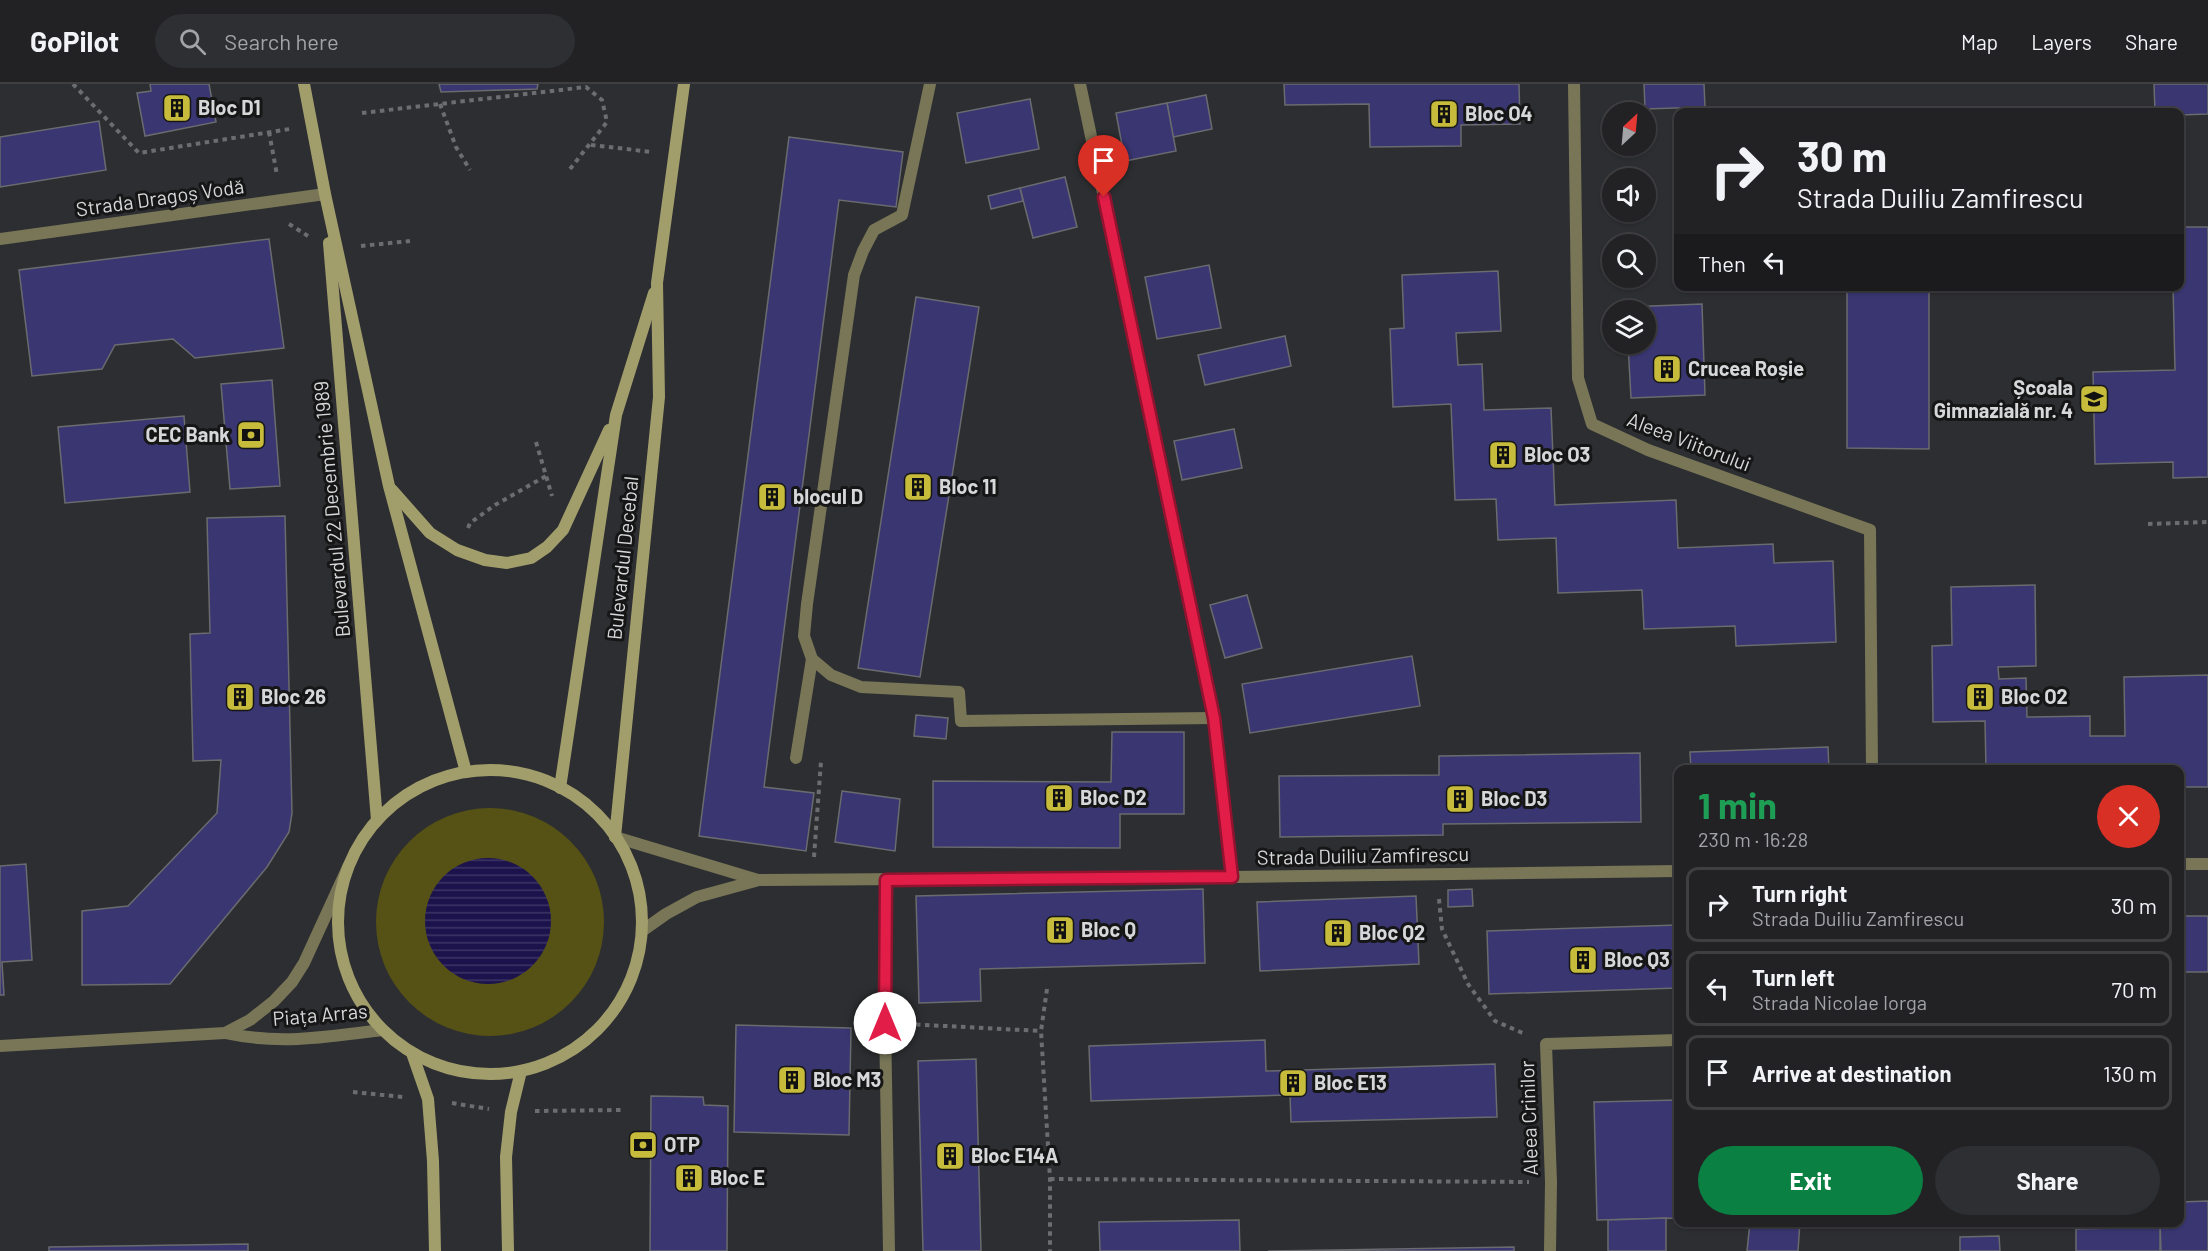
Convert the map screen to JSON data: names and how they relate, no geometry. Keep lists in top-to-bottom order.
{
  "streets": {
    "main road": ["Bulevardul 22 Decembrie 1989", "Bulevardul Decebal", "Piața Arras"],
    "street": [
      "Strada Dragoș Vodă",
      "Aleea Viitorului",
      "Strada Duiliu Zamfirescu",
      "Aleea Crinilor"
    ]
  },
  "crossings": [
    ["Strada Dragoș Vodă", "Bulevardul 22 Decembrie 1989"],
    ["Bulevardul 22 Decembrie 1989", "Piața Arras"],
    ["Bulevardul Decebal", "Piața Arras"]
  ],
  "places": {
    "building": [
      "Bloc D1",
      "Bloc O4",
      "Crucea Roșie",
      "Bloc O3",
      "Bloc 11",
      "blocul D",
      "Bloc 26",
      "Bloc O2",
      "Bloc D2",
      "Bloc D3",
      "Bloc Q",
      "Bloc Q2",
      "Bloc Q3",
      "Bloc M3",
      "Bloc E13",
      "Bloc E14A",
      "Bloc E"
    ],
    "school or university": ["Școala Gimnazială nr. 4"],
    "bank": ["CEC Bank", "OTP"]
  },
  "north": "top right",
  "page": {
    "header": "GoPilot",
    "search": "Search here",
    "nav": ["Map", "Layers", "Share"],
    "turn": ["30 m", "Strada Duiliu Zamfirescu"],
    "then": "Then",
    "heading": ["1 min", "230 m · 16:28"],
    "list": [
      {
        "name": "Turn right",
        "note": "Strada Duiliu Zamfirescu",
        "value": "30 m"
      },
      {
        "name": "Turn left",
        "note": "Strada Nicolae Iorga",
        "value": "70 m"
      },
      {
        "name": "Arrive at destination",
        "value": "130 m"
      }
    ],
    "buttons": ["Exit", "Share"]
  }
}
